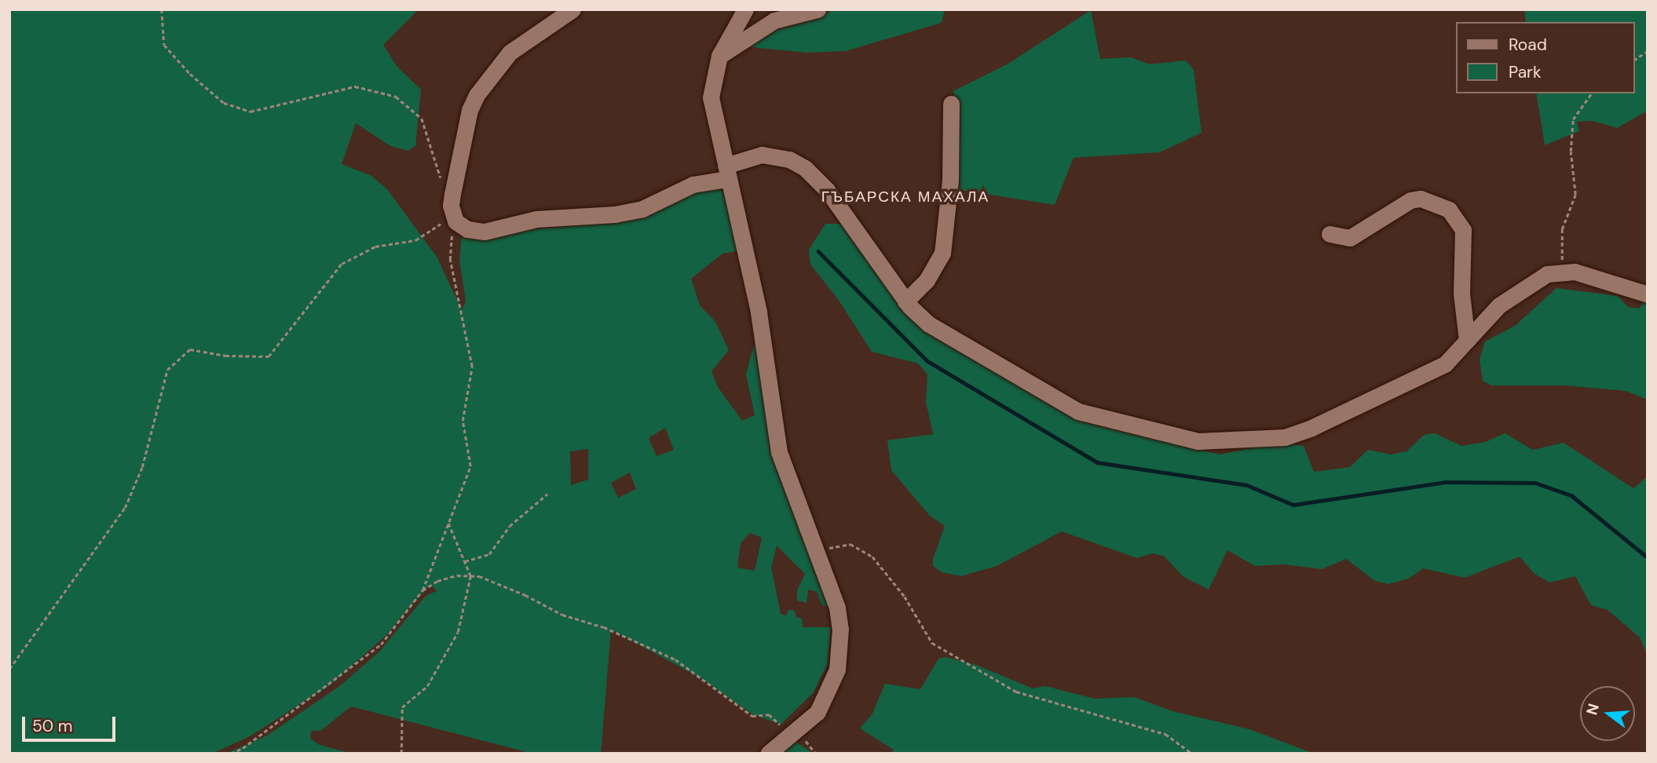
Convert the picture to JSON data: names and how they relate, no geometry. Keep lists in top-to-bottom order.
{
  "districts": ["ГЪБАРСКА МАХАЛА"],
  "legend": ["Road", "Park"],
  "scale_bar": "50 m",
  "north": "left"
}
